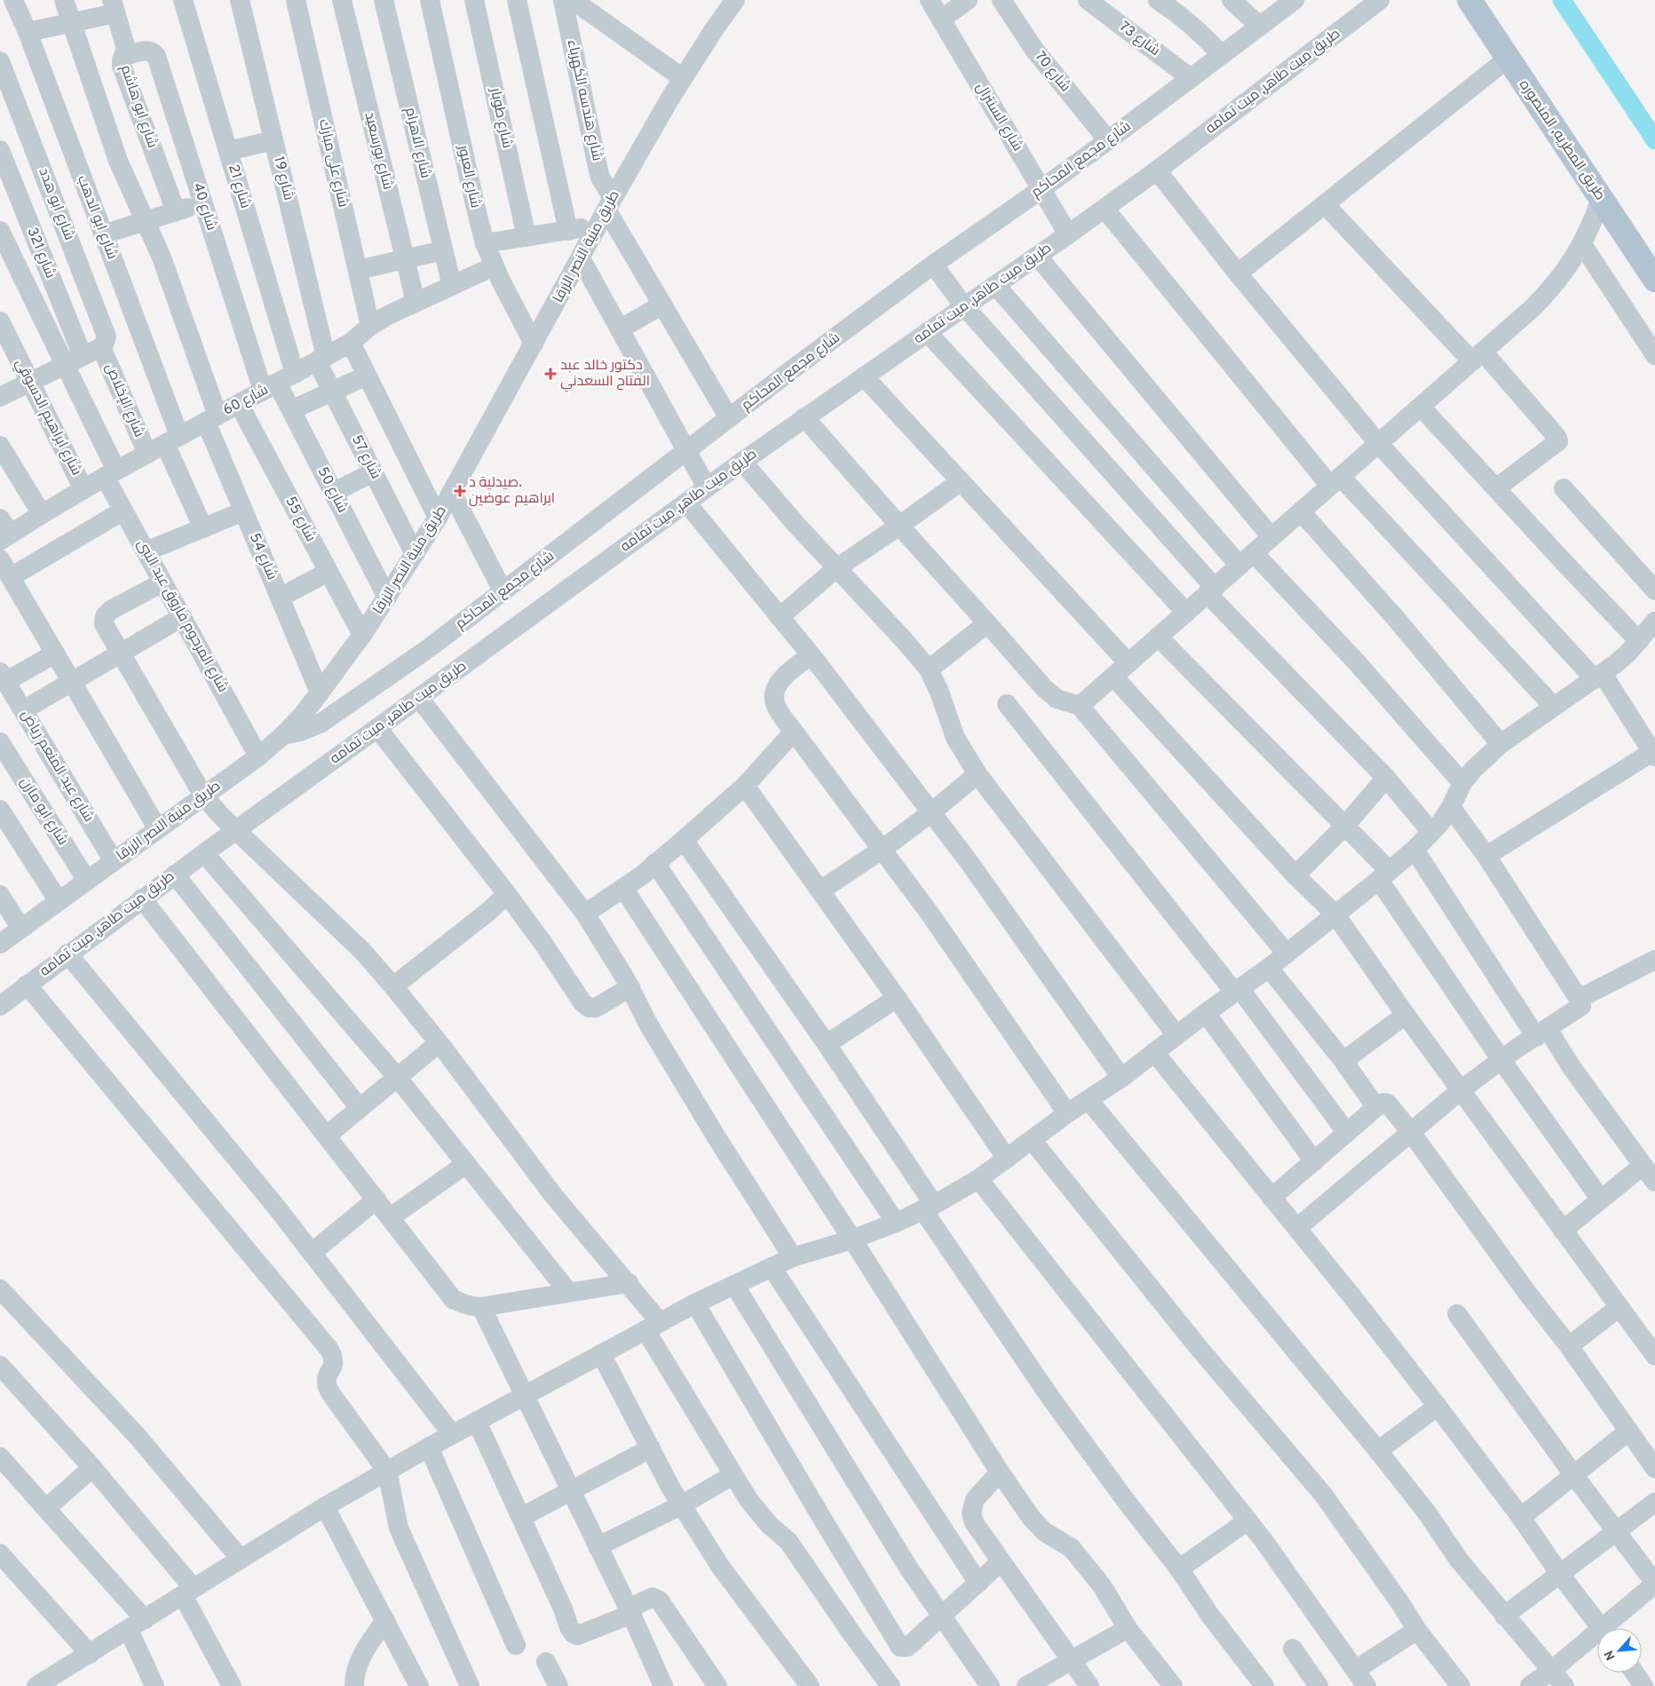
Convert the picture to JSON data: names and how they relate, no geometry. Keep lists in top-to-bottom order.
{
  "streets": {
    "main road": ["طريق المطريه, المنصوره"],
    "street": [
      "شارع 73",
      "شارع 70",
      "طريق ميت طاهر, ميت تمامه",
      "شارع هندسه الكهرباء",
      "شارع ابو هاشم",
      "شارع السنترال",
      "شارع طوبار",
      "شارع الاهرام",
      "شارع بورسعيد",
      "شارع مجمع المحاكم",
      "شارع على مبارك",
      "شارع العبور",
      "شارع 19",
      "شارع 21",
      "شارع ابو هدد",
      "شارع 40",
      "شارع ابو الدهب",
      "طريق منية النصر الزرقا",
      "شارع 321",
      "شارع الإخلاص",
      "شارع 60",
      "شارع ابراهيم الدسوقي",
      "شارع 57",
      "شارع 50",
      "شارع 55",
      "شارع 54",
      "شارع المرحوم فاروق عبد النبى",
      "شارع عبد المنعم رياض",
      "شارع ابو مازن"
    ]
  },
  "crossings": [
    ["شارع 73", "شارع مجمع المحاكم"],
    ["شارع 70", "شارع مجمع المحاكم"],
    ["طريق ميت طاهر, ميت تمامه", "شارع السنترال"],
    ["شارع هندسه الكهرباء", "شارع مجمع المحاكم"],
    ["شارع هندسه الكهرباء", "طريق منية النصر الزرقا"],
    ["شارع ابو هاشم", "شارع 40"],
    ["شارع السنترال", "شارع مجمع المحاكم"],
    ["شارع الاهرام", "شارع 60"],
    ["شارع بورسعيد", "شارع 60"],
    ["شارع مجمع المحاكم", "طريق منية النصر الزرقا"],
    ["شارع على مبارك", "شارع 60"],
    ["شارع العبور", "طريق منية النصر الزرقا"],
    ["شارع العبور", "شارع 60"],
    ["شارع 19", "شارع 60"],
    ["شارع 19", "شارع 57"],
    ["شارع 21", "شارع 60"],
    ["شارع ابو هدد", "شارع الإخلاص"],
    ["شارع 40", "شارع 60"],
    ["شارع 40", "شارع 50"],
    ["شارع ابو الدهب", "شارع 60"],
    ["طريق منية النصر الزرقا", "شارع 57"],
    ["طريق منية النصر الزرقا", "شارع 50"],
    ["طريق منية النصر الزرقا", "شارع 55"],
    ["طريق منية النصر الزرقا", "شارع 54"],
    ["طريق منية النصر الزرقا", "شارع المرحوم فاروق عبد النبى"],
    ["طريق منية النصر الزرقا", "شارع عبد المنعم رياض"],
    ["طريق منية النصر الزرقا", "شارع ابو مازن"],
    ["شارع 321", "شارع المرحوم فاروق عبد النبى"],
    ["شارع الإخلاص", "شارع 60"],
    ["شارع 60", "شارع ابراهيم الدسوقي"],
    ["شارع 60", "شارع 57"],
    ["شارع 60", "شارع 50"],
    ["شارع 60", "شارع 55"],
    ["شارع 60", "شارع 54"],
    ["شارع 60", "شارع المرحوم فاروق عبد النبى"]
  ],
  "places": {
    "health": ["دكتور خالد عبد الفتاح السعدني", "صيدلية د. ابراهيم عوضين"]
  },
  "north": "bottom left"
}
